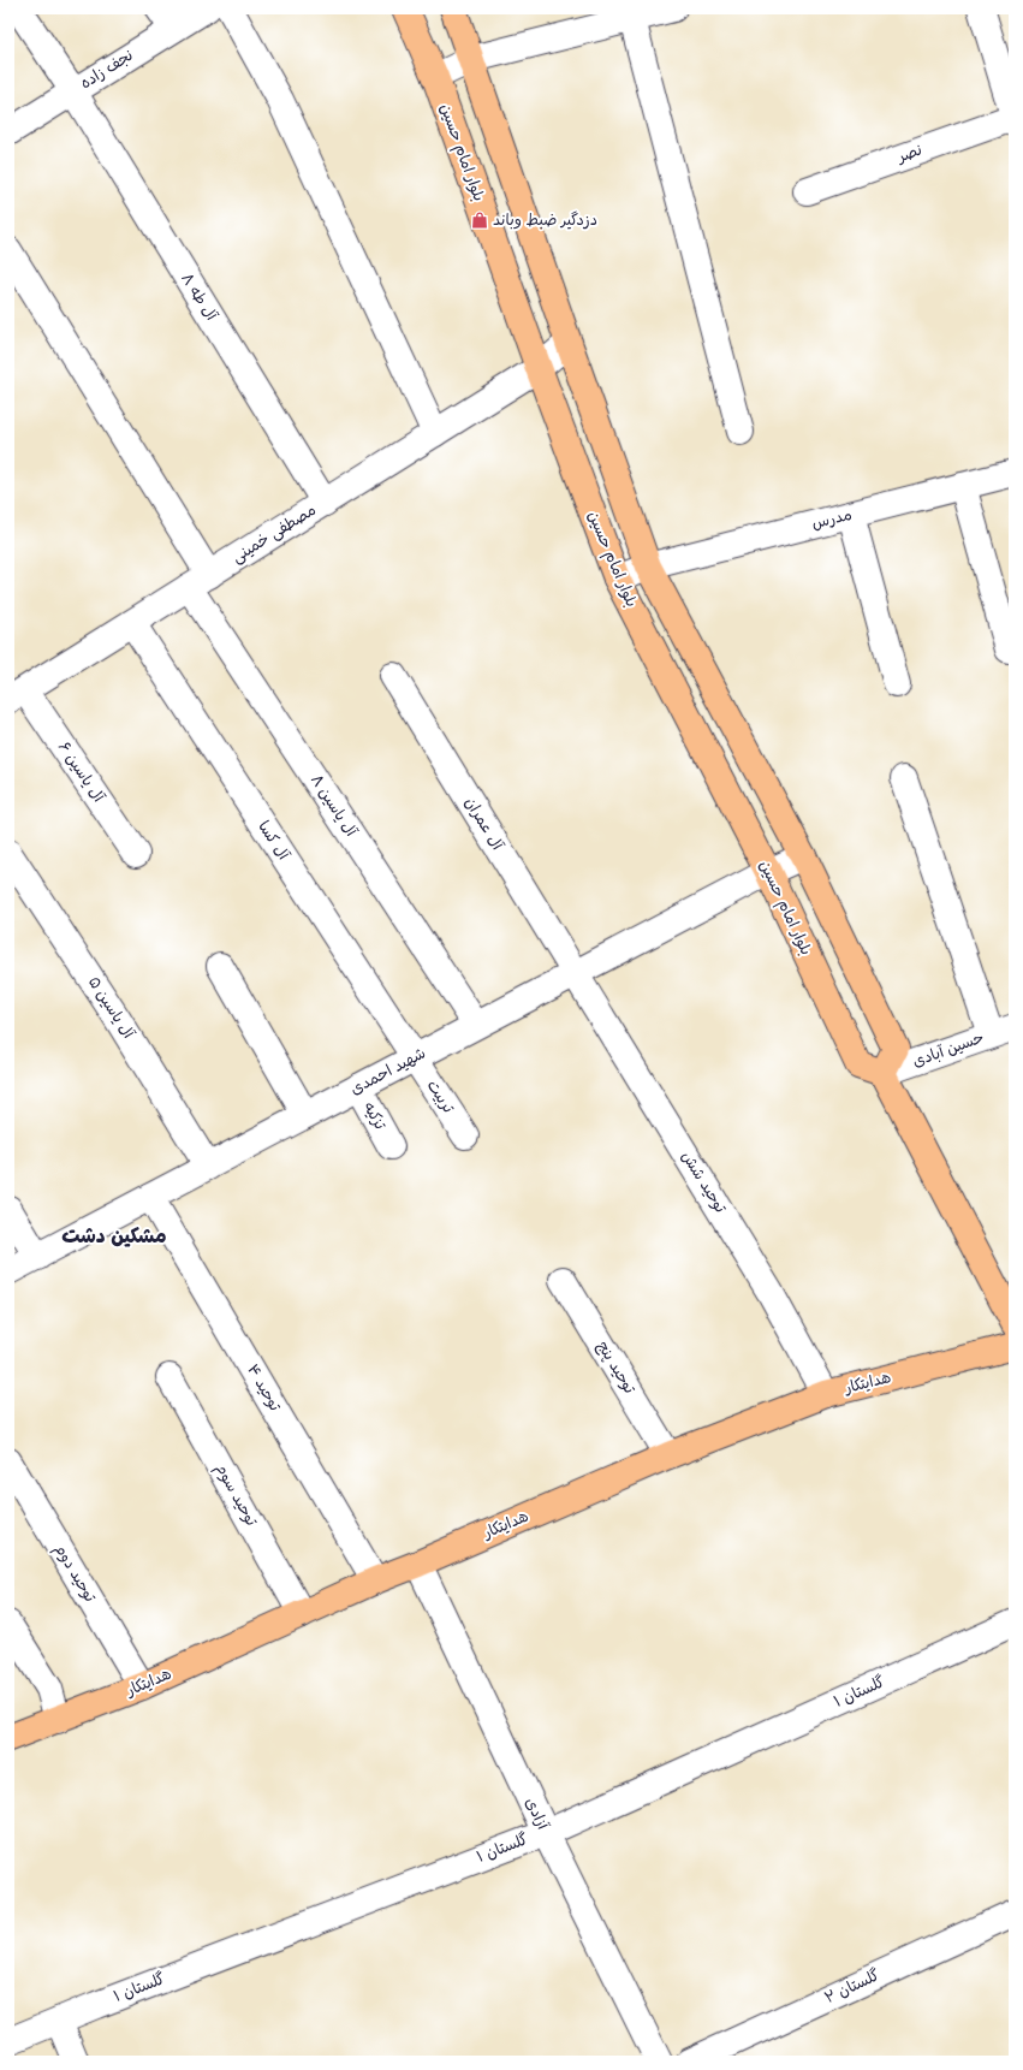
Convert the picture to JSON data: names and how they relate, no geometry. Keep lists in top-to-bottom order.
{
  "streets": {
    "main road": ["بلوار امام حسین", "هدایتکار"],
    "street": [
      "نجف زاده",
      "نصر",
      "آل طه ۸",
      "مدرس",
      "مصطفی خمینی",
      "آل یاسین ۶",
      "آل یاسین ۸",
      "آل عمران",
      "آل کسا",
      "آل یاسین ۵",
      "حسین آبادی",
      "شهید احمدی",
      "تربیت",
      "تزکیه",
      "توحید شش",
      "توحید پنج",
      "توحید ۴",
      "توحید سوم",
      "توحید دوم",
      "گلستان ۱",
      "آزادی",
      "گلستان ۲"
    ]
  },
  "crossings": [
    ["نجف زاده", "آل طه ۸"],
    ["بلوار امام حسین", "مدرس"],
    ["بلوار امام حسین", "مصطفی خمینی"],
    ["بلوار امام حسین", "حسین آبادی"],
    ["بلوار امام حسین", "شهید احمدی"],
    ["آل طه ۸", "مصطفی خمینی"],
    ["مصطفی خمینی", "آل یاسین ۶"],
    ["مصطفی خمینی", "آل یاسین ۸"],
    ["مصطفی خمینی", "آل کسا"],
    ["آل یاسین ۸", "شهید احمدی"],
    ["آل عمران", "شهید احمدی"],
    ["آل عمران", "توحید شش"],
    ["آل کسا", "شهید احمدی"],
    ["آل کسا", "تربیت"],
    ["آل یاسین ۵", "شهید احمدی"],
    ["شهید احمدی", "تربیت"],
    ["شهید احمدی", "تزکیه"],
    ["شهید احمدی", "توحید شش"],
    ["شهید احمدی", "توحید ۴"],
    ["توحید شش", "هدایتکار"],
    ["توحید پنج", "هدایتکار"],
    ["هدایتکار", "توحید ۴"],
    ["هدایتکار", "توحید سوم"],
    ["هدایتکار", "توحید دوم"],
    ["هدایتکار", "آزادی"],
    ["گلستان ۱", "آزادی"]
  ],
  "districts": ["مشکین دشت"],
  "places": {
    "shop": ["دزدگیر ضبط وباند"]
  }
}
